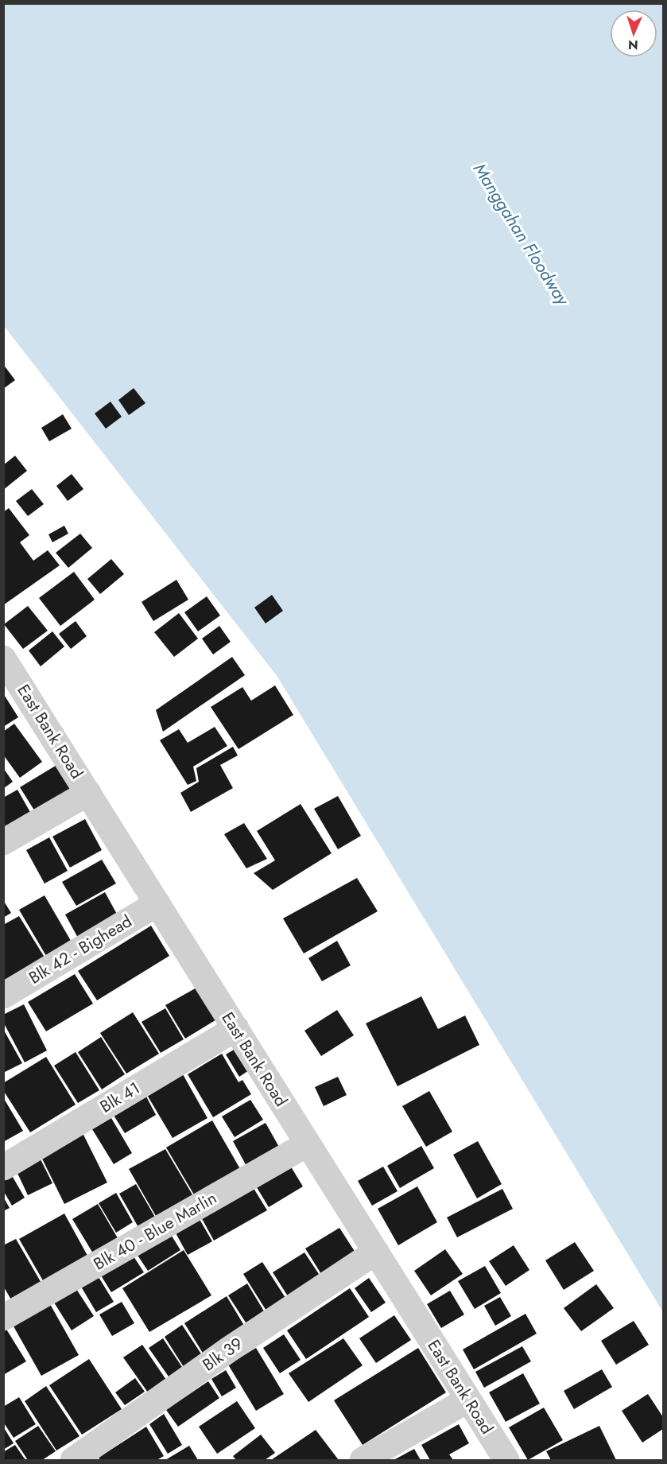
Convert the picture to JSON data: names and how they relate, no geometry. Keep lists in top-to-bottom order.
{
  "streets": {
    "street": [
      "East Bank Road",
      "Blk 42 - Bighead",
      "Blk 41",
      "Blk 40 - Blue Marlin",
      "Blk 39"
    ]
  },
  "crossings": [
    ["East Bank Road", "Blk 42 - Bighead"],
    ["East Bank Road", "Blk 41"],
    ["East Bank Road", "Blk 40 - Blue Marlin"],
    ["East Bank Road", "Blk 39"]
  ],
  "water": ["Manggahan Floodway"],
  "north": "bottom"
}
